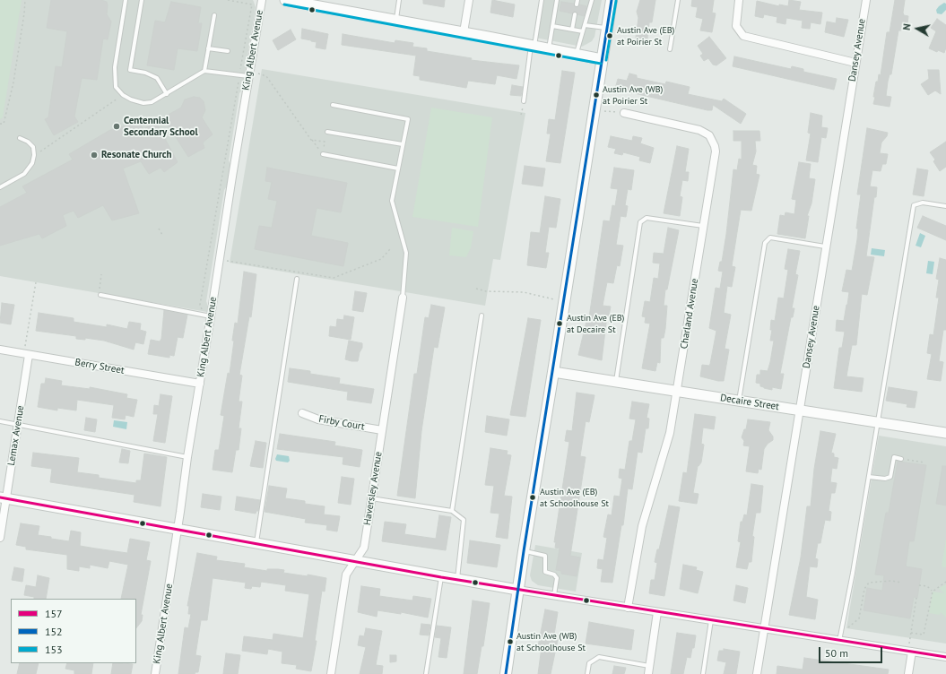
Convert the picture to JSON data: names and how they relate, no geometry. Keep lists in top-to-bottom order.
{
  "streets": {
    "street": [
      "King Albert Avenue",
      "Dansey Avenue",
      "Charland Avenue",
      "Berry Street",
      "Decaire Street",
      "Firby Court",
      "Lemax Avenue",
      "Haversley Avenue"
    ]
  },
  "crossings": [
    ["King Albert Avenue", "Berry Street"],
    ["Dansey Avenue", "Decaire Street"],
    ["Charland Avenue", "Decaire Street"],
    ["Berry Street", "Lemax Avenue"],
    ["Firby Court", "Haversley Avenue"]
  ],
  "places": [
    "Austin Ave (EB) at Poirier St",
    "Austin Ave (WB) at Poirier St",
    "Centennial Secondary School",
    "Resonate Church",
    "Austin Ave (EB) at Decaire St",
    "Austin Ave (EB) at Schoolhouse St",
    "Austin Ave (WB) at Schoolhouse St"
  ],
  "lines": ["transit line 152", "transit line 153", "transit line 157"],
  "legend": ["157", "152", "153"],
  "scale_bar": "50 m",
  "north": "left"
}
